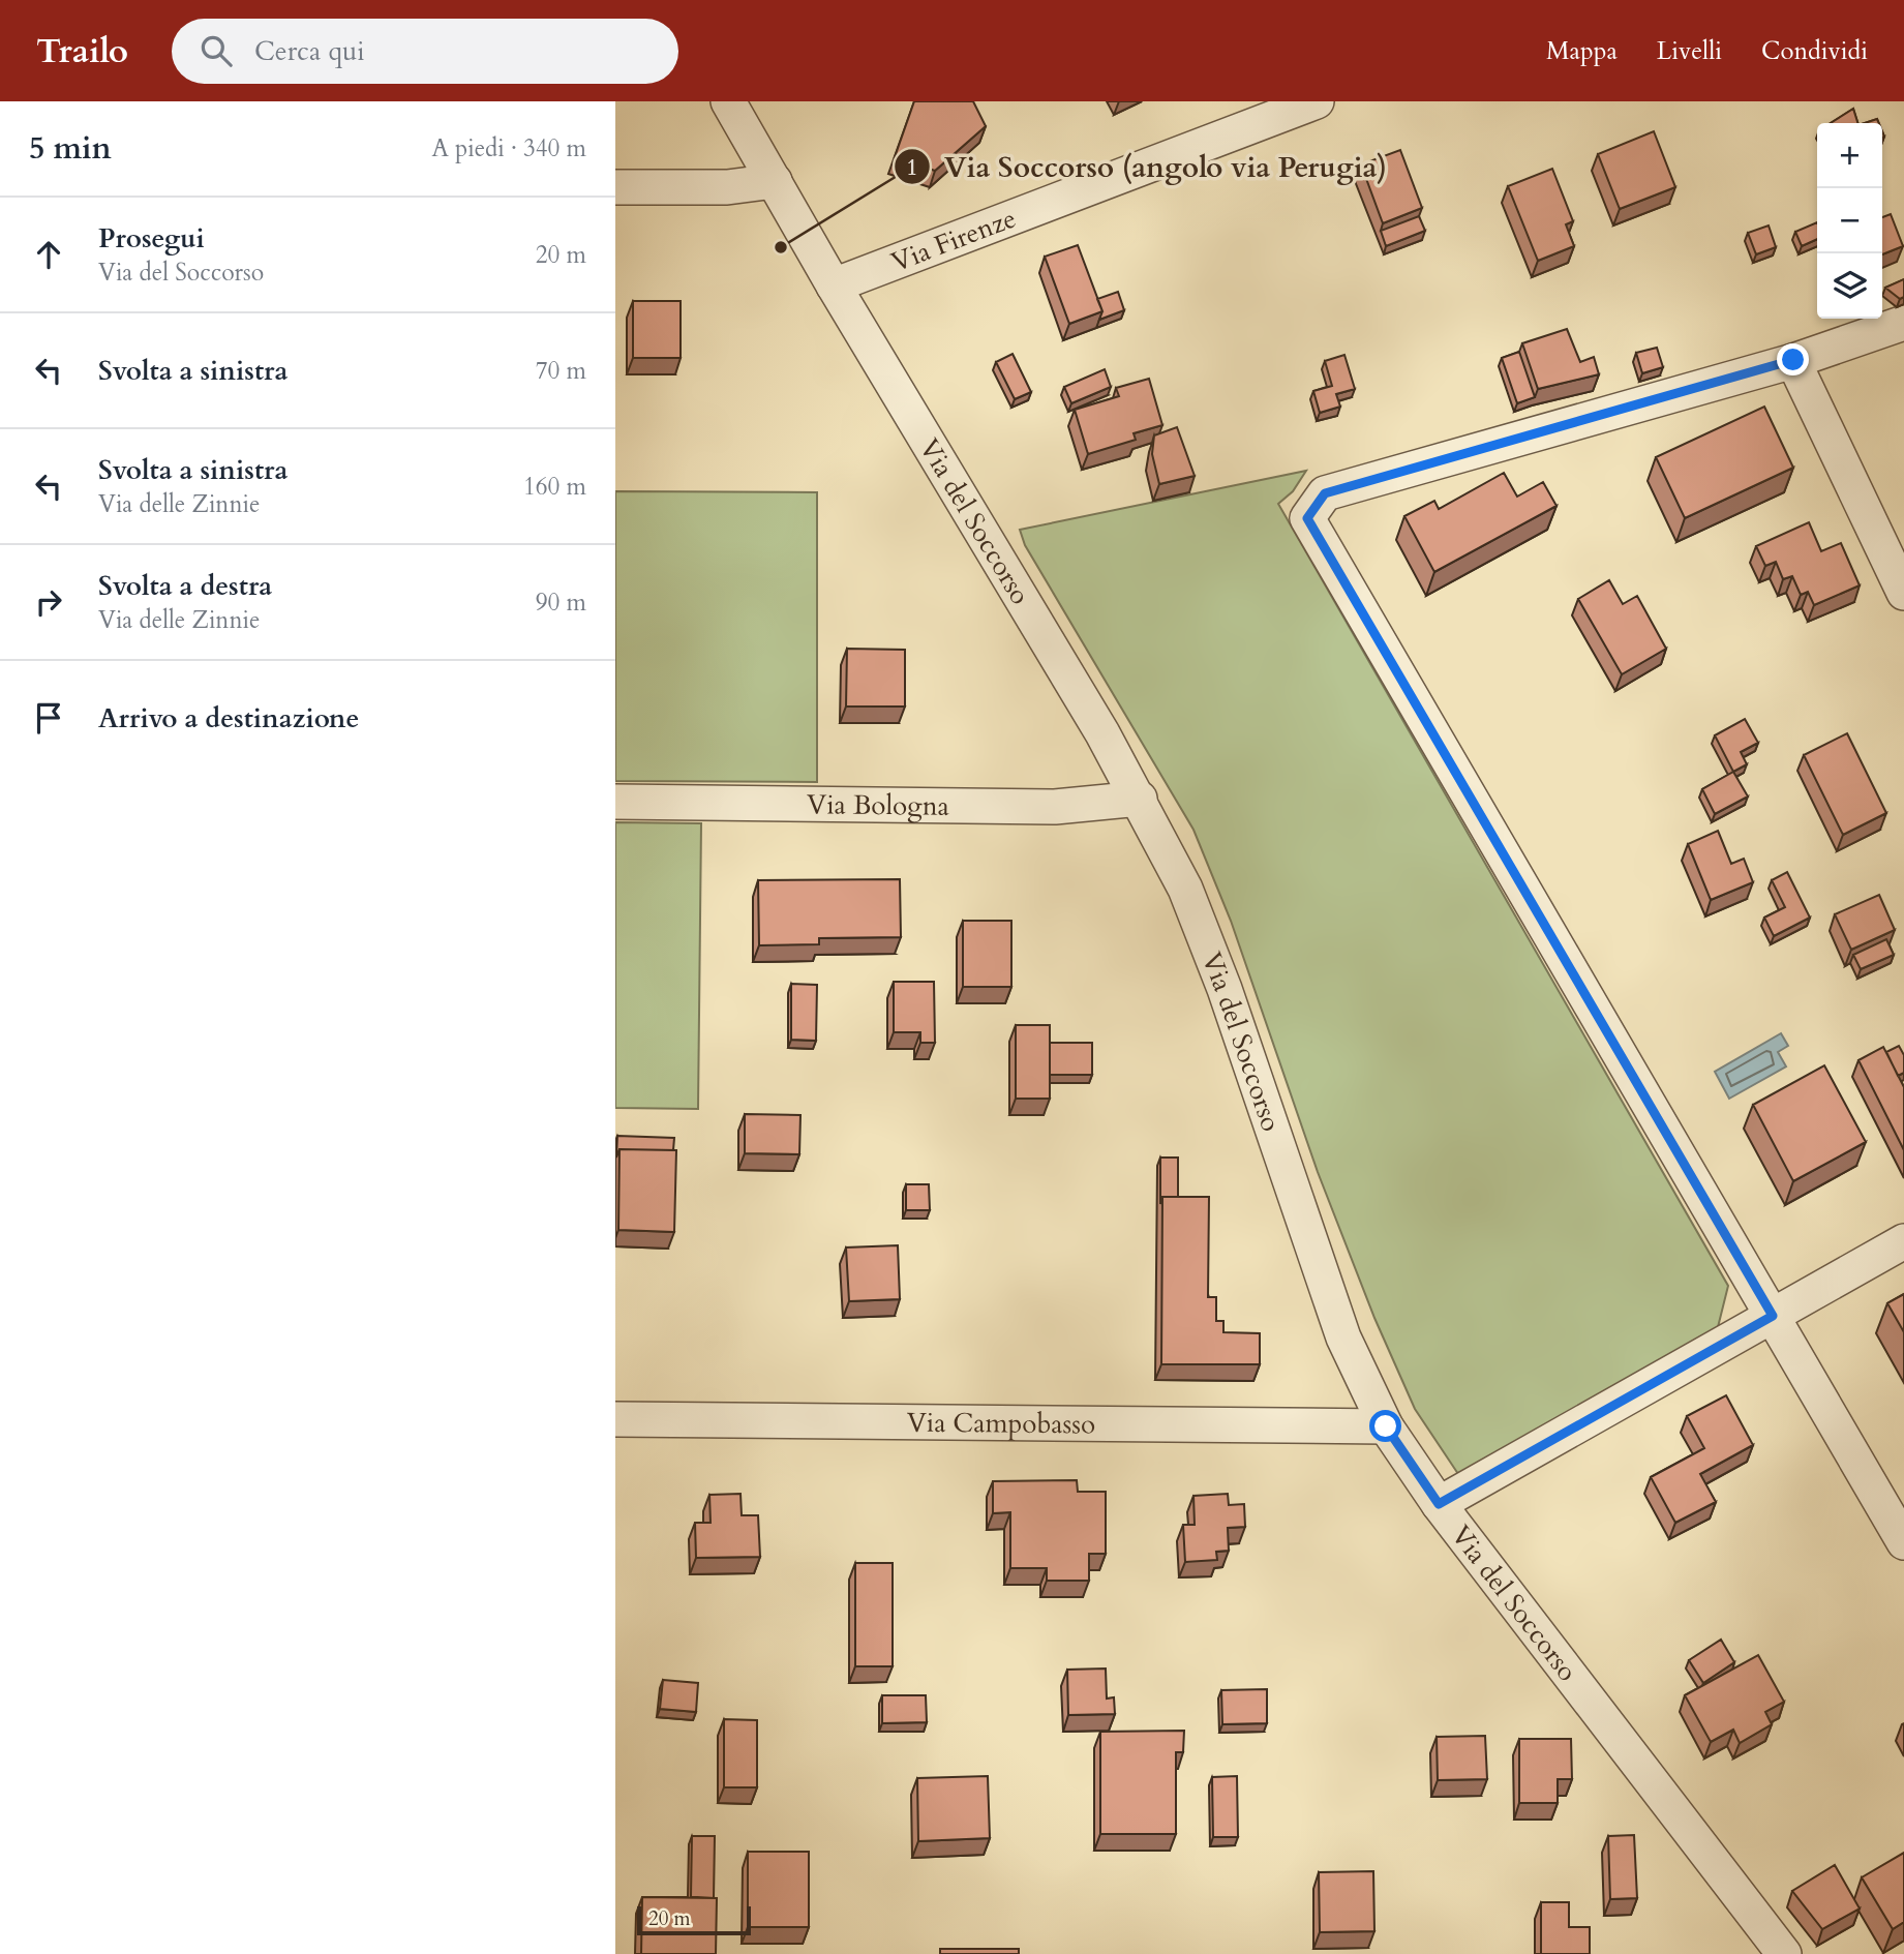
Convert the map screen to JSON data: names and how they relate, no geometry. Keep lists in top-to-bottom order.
{
  "streets": {
    "street": [
      "Via Firenze",
      "Via del Soccorso",
      "Via Bologna",
      "Via Campobasso"
    ]
  },
  "crossings": [
    ["Via Firenze", "Via del Soccorso"],
    ["Via del Soccorso", "Via Bologna"],
    ["Via del Soccorso", "Via Campobasso"]
  ],
  "places": ["Via Soccorso (angolo via Perugia)"],
  "scale_bar": "20 m",
  "page": {
    "header": "Trailo",
    "search": "Cerca qui",
    "nav": ["Mappa", "Livelli", "Condividi"],
    "heading": ["5 min", "A piedi · 340 m"],
    "map_buttons": ["+", "−"],
    "list": [
      ["Prosegui", "Via del Soccorso", "20 m"],
      ["Svolta a sinistra", "70 m"],
      ["Svolta a sinistra", "Via delle Zinnie", "160 m"],
      ["Svolta a destra", "Via delle Zinnie", "90 m"],
      "Arrivo a destinazione"
    ],
    "scale": "20 m"
  }
}
